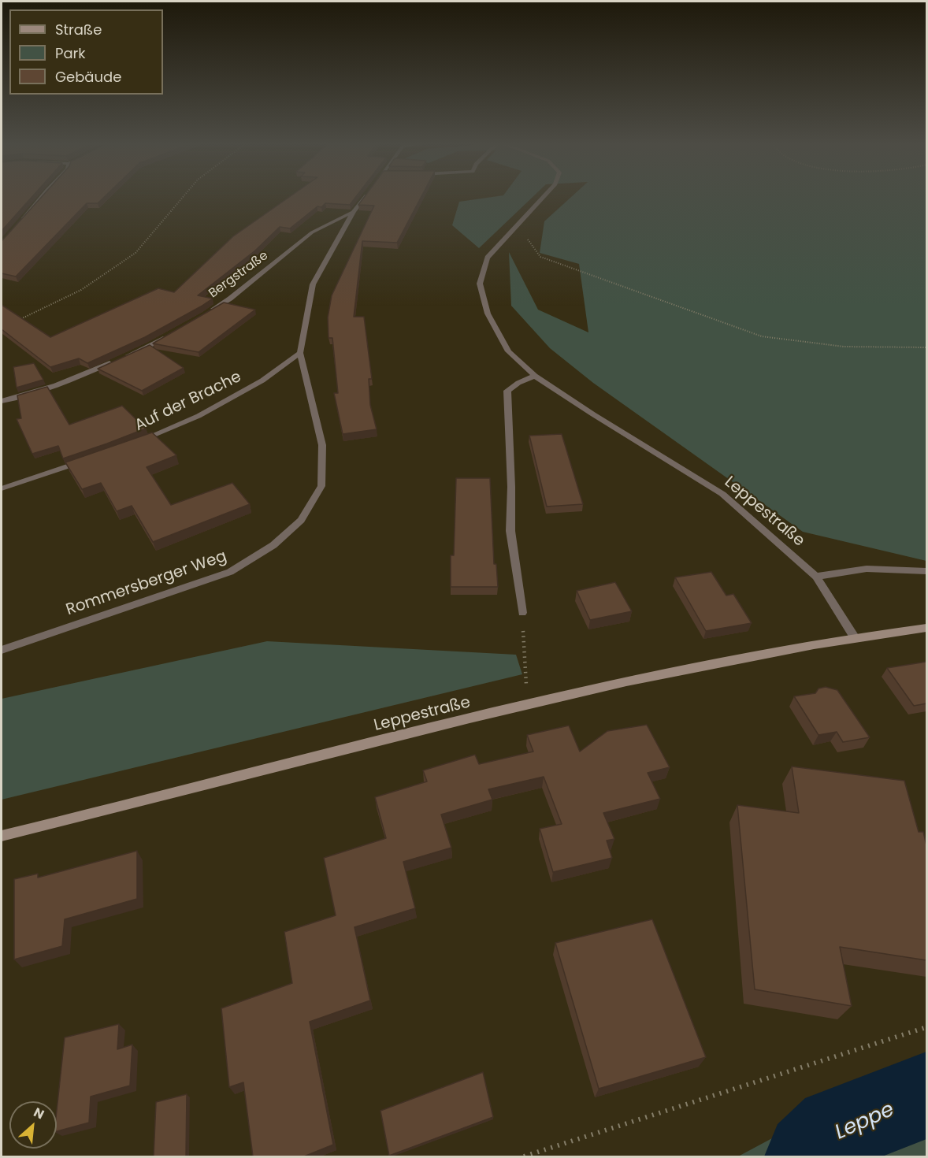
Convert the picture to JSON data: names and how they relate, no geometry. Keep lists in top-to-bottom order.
{
  "streets": {
    "main road": ["Leppestraße"],
    "street": ["Bergstraße", "Auf der Brache", "Rommersberger Weg"]
  },
  "crossings": [
    ["Bergstraße", "Rommersberger Weg"],
    ["Auf der Brache", "Rommersberger Weg"]
  ],
  "water": ["Leppe"],
  "legend": ["Straße", "Park", "Gebäude"],
  "north": "top right"
}
